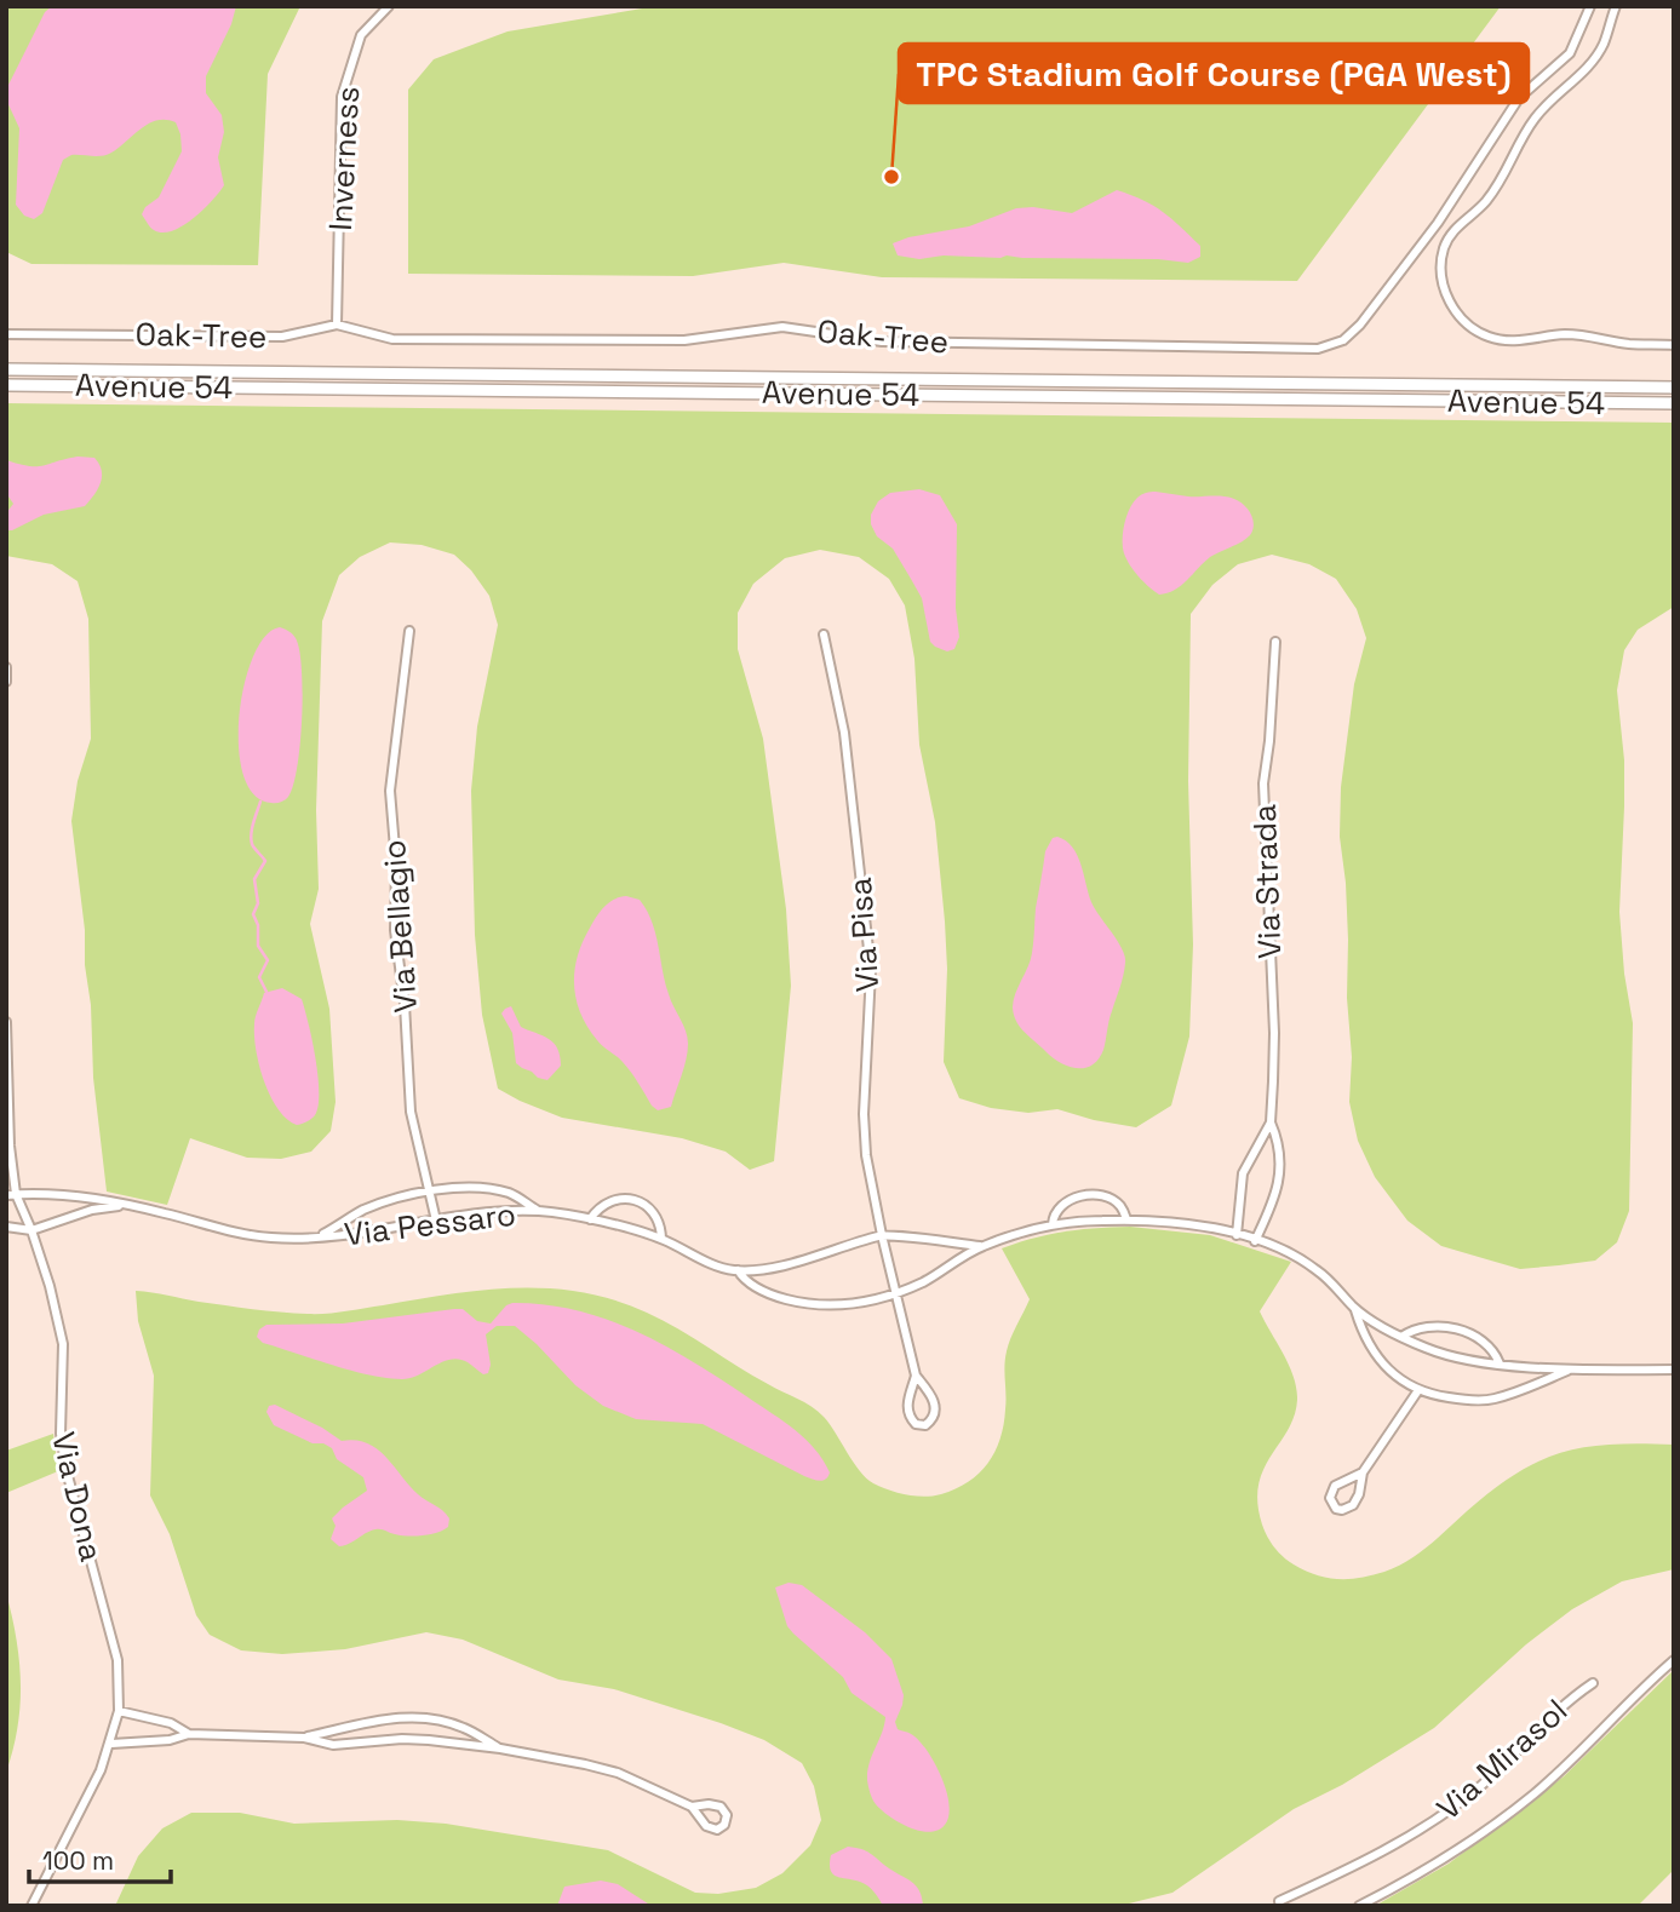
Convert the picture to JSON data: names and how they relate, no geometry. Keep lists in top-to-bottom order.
{
  "streets": {
    "street": [
      "Inverness",
      "Oak-Tree",
      "Avenue 54",
      "Via Strada",
      "Via Bellagio",
      "Via Pisa",
      "Via Pessaro",
      "Via Dona",
      "Via Mirasol"
    ]
  },
  "crossings": [
    ["Inverness", "Oak-Tree"],
    ["Via Strada", "Via Pessaro"],
    ["Via Bellagio", "Via Pessaro"],
    ["Via Pisa", "Via Pessaro"],
    ["Via Pessaro", "Via Dona"]
  ],
  "places": ["TPC Stadium Golf Course (PGA West)"],
  "scale_bar": "100 m"
}
